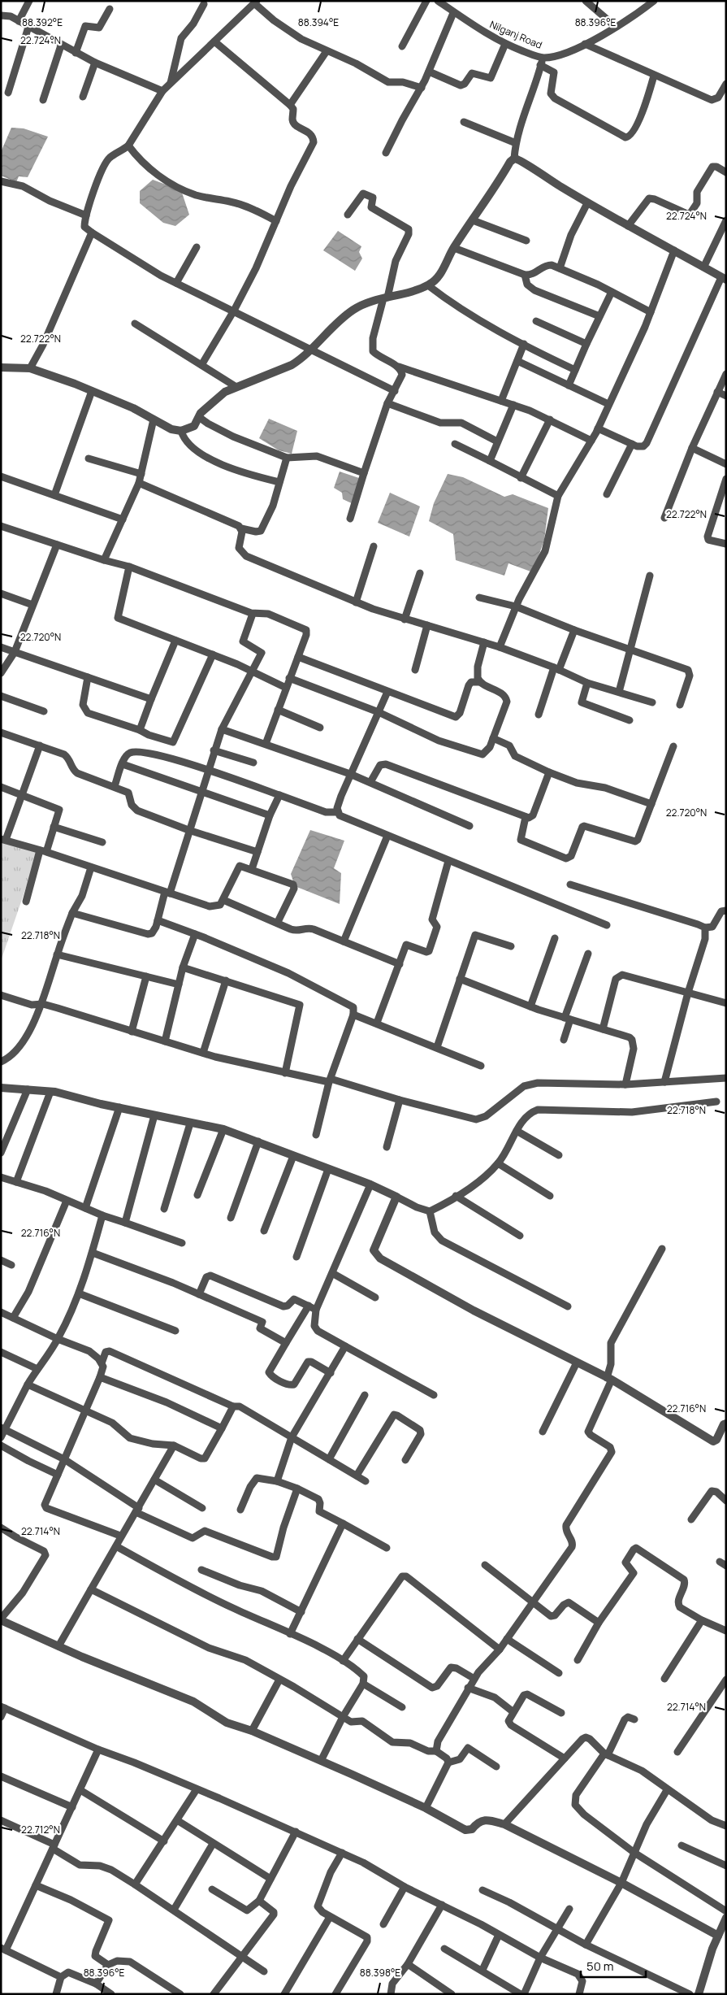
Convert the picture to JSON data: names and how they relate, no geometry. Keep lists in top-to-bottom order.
{
  "streets": {
    "street": ["Nilganj Road"]
  },
  "scale_bar": "50 m",
  "coordinates": [
    "88.392°E",
    "88.394°E",
    "88.396°E",
    "22.724°N",
    "22.722°N",
    "22.720°N",
    "22.718°N",
    "22.716°N",
    "22.714°N",
    "22.712°N",
    "88.398°E"
  ]
}
